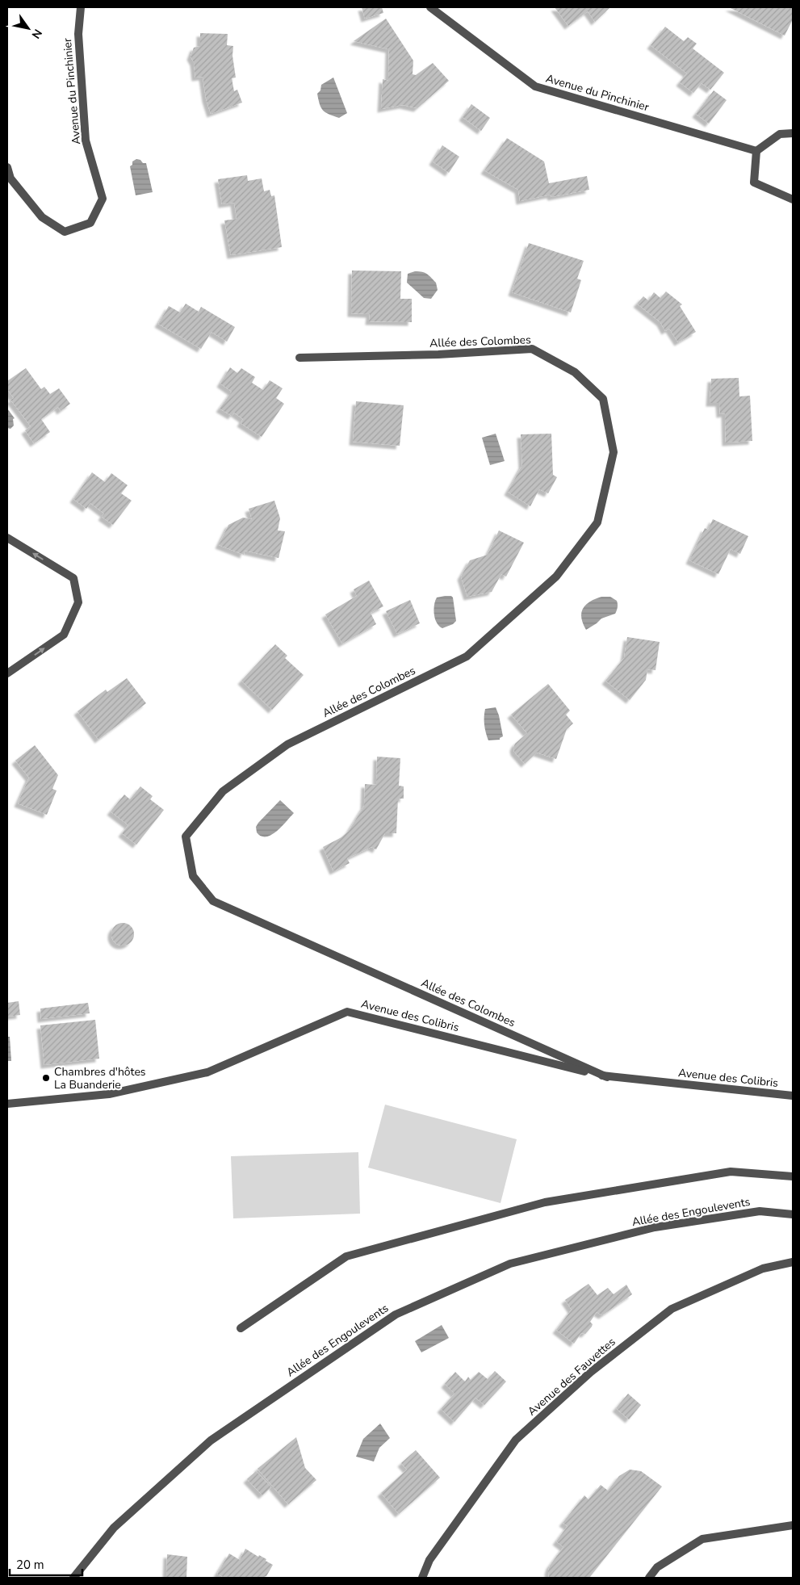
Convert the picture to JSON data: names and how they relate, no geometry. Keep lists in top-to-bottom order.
{
  "streets": {
    "street": [
      "Avenue du Pinchinier",
      "Allée des Colombes",
      "Avenue des Colibris",
      "Allée des Engoulevents",
      "Avenue des Fauvettes"
    ]
  },
  "crossings": [
    ["Allée des Colombes", "Avenue des Colibris"]
  ],
  "places": ["Chambres d'hôtes La Buanderie"],
  "scale_bar": "20 m",
  "north": "bottom right"
}
